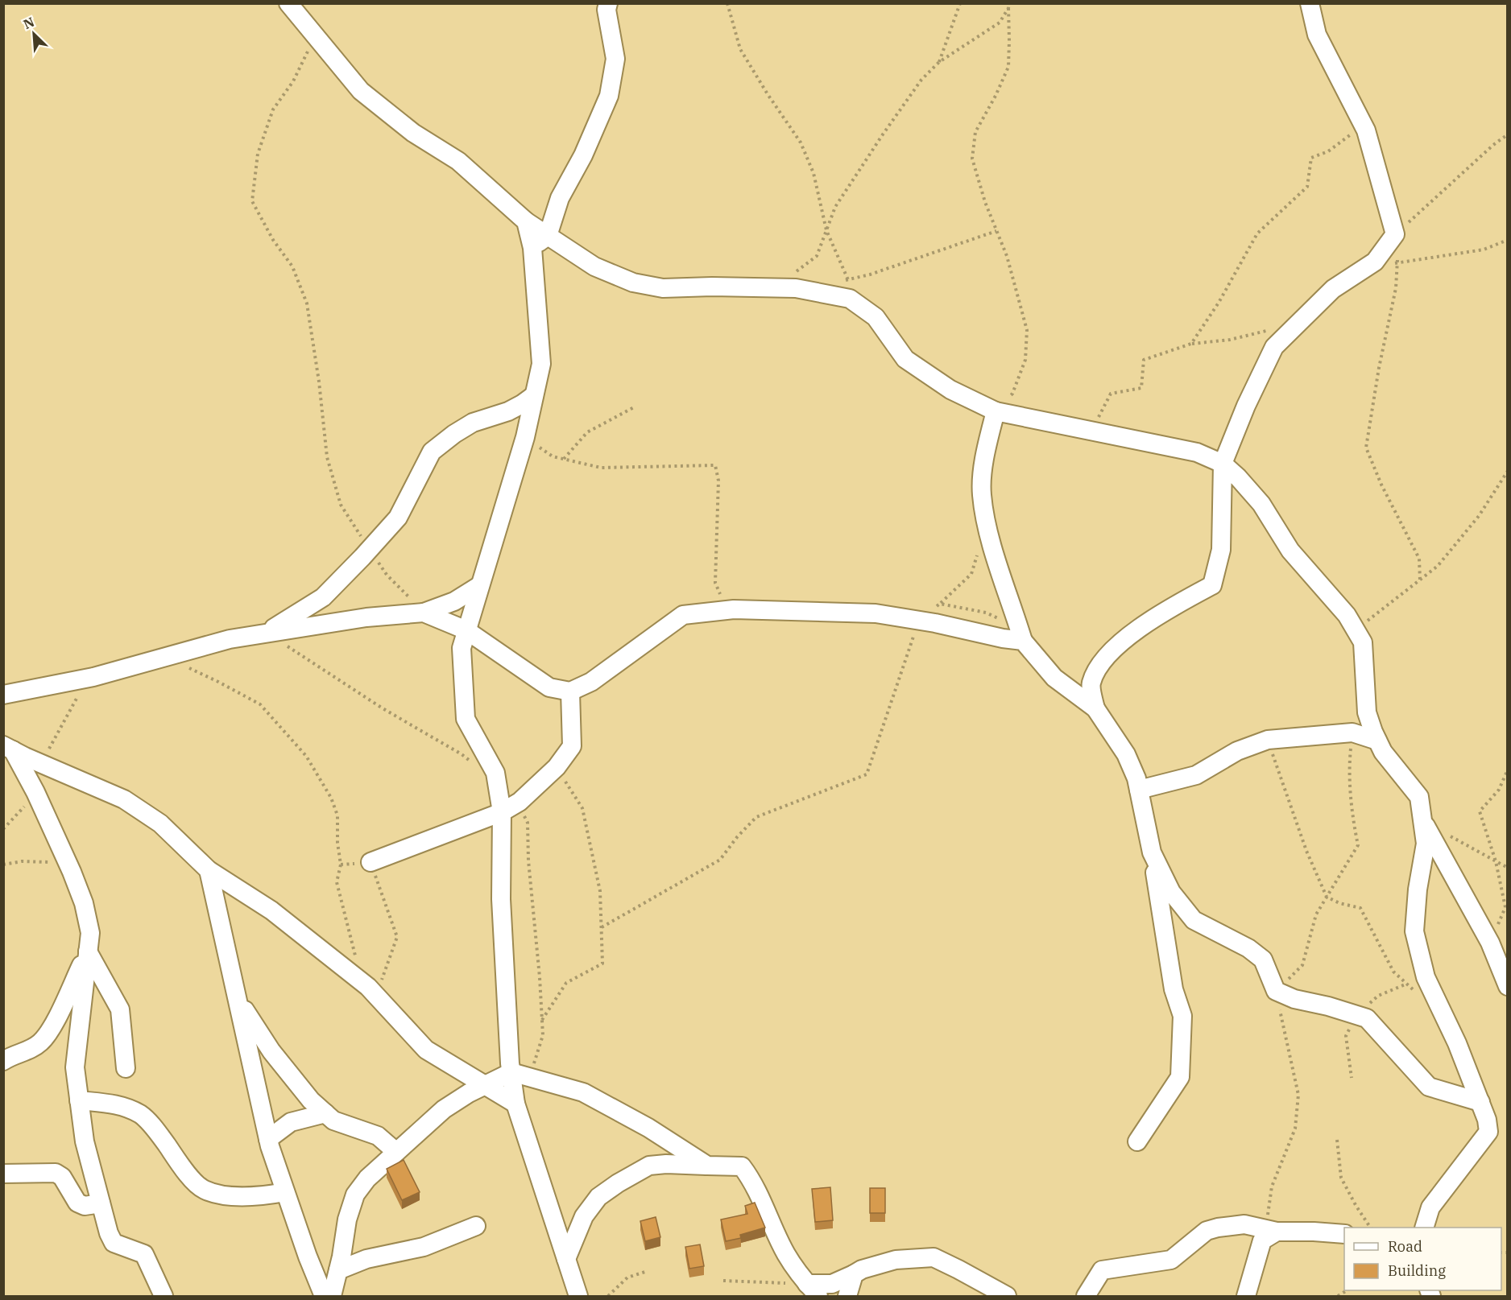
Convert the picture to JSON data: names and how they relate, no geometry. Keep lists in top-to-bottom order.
{
  "legend": ["Road", "Building"],
  "north": "top left"
}
